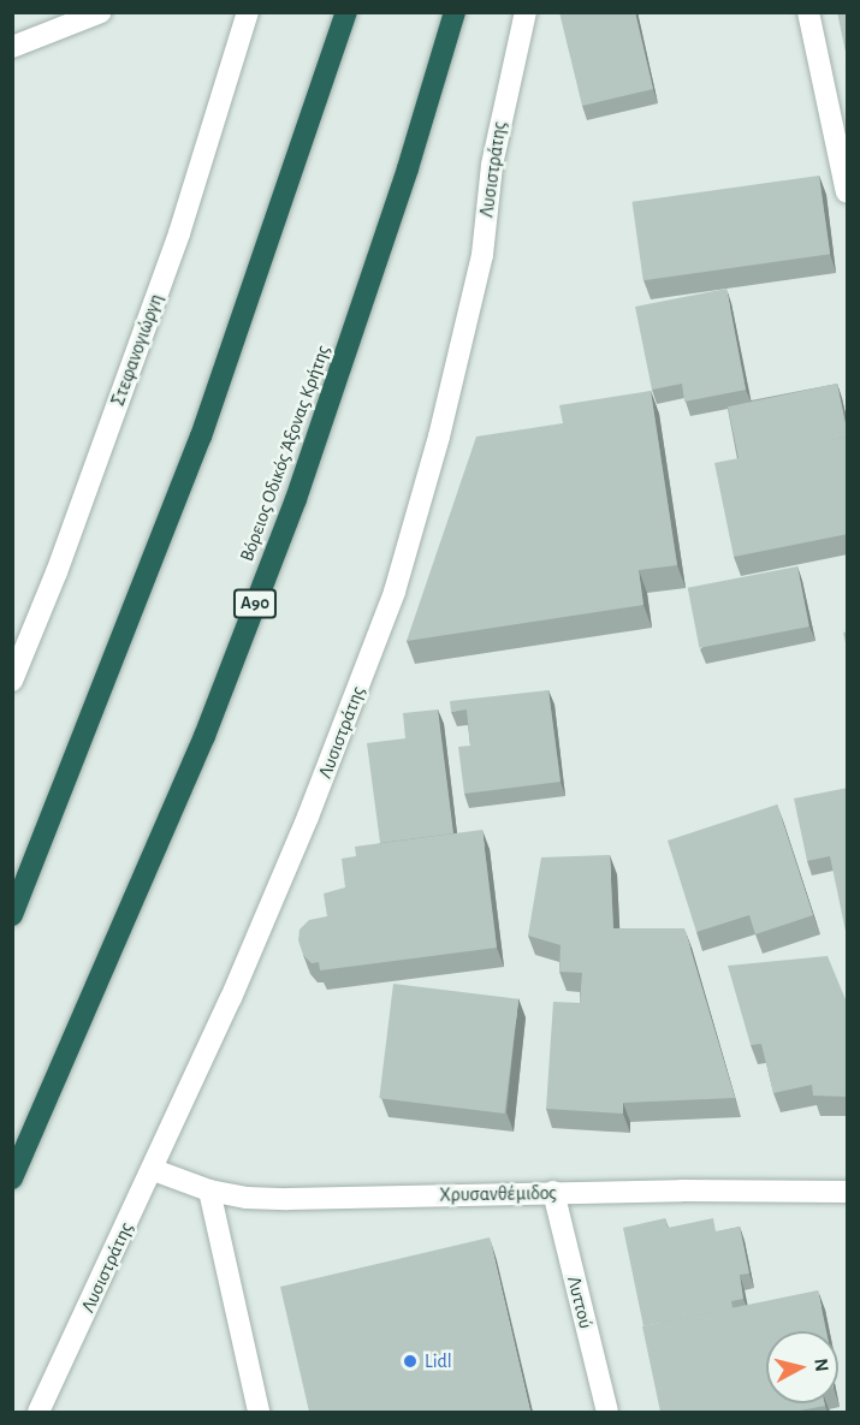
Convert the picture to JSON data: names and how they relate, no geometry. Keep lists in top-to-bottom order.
{
  "streets": {
    "highway": ["Βόρειος Οδικός Άξονας Κρήτης", "Α90"],
    "street": [
      "Λυσιστράτης",
      "Στεφανογιώργη",
      "Χρυσανθέμιδος",
      "Λυττού"
    ]
  },
  "crossings": [
    ["Λυσιστράτης", "Χρυσανθέμιδος"],
    ["Χρυσανθέμιδος", "Λυττού"]
  ],
  "places": ["Lidl"],
  "north": "right"
}
